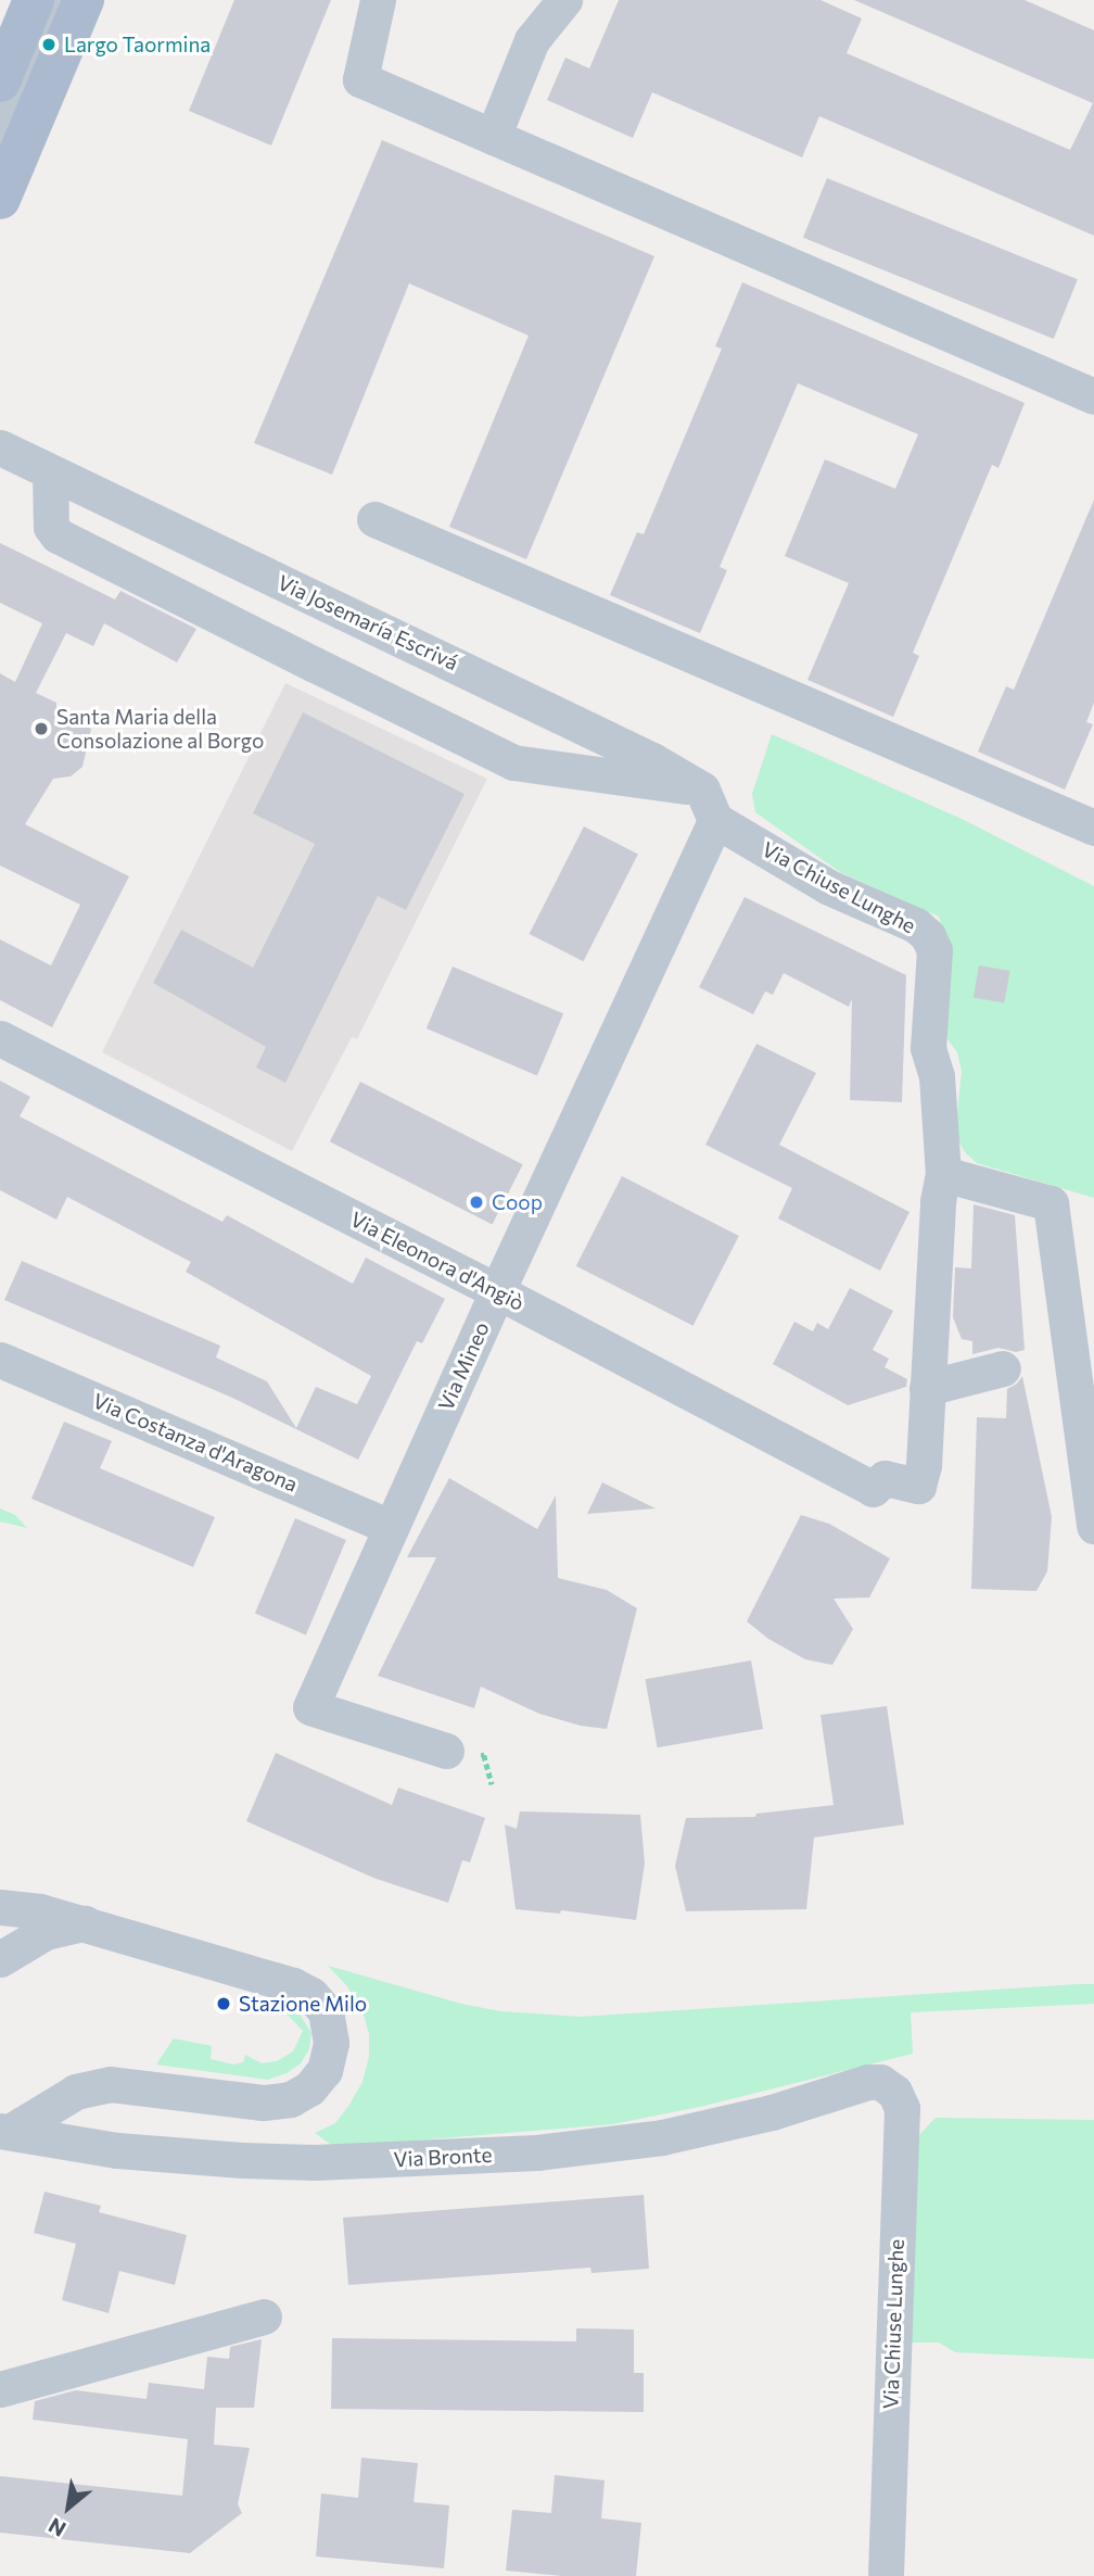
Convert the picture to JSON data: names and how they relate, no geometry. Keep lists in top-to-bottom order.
{
  "streets": {
    "street": [
      "Via Josemaría Escrivá",
      "Via Chiuse Lunghe",
      "Via Eleonora d'Angiò",
      "Via Mineo",
      "Via Costanza d'Aragona",
      "Via Bronte"
    ]
  },
  "crossings": [
    ["Via Josemaría Escrivá", "Via Chiuse Lunghe"],
    ["Via Josemaría Escrivá", "Via Mineo"],
    ["Via Chiuse Lunghe", "Via Eleonora d'Angiò"],
    ["Via Chiuse Lunghe", "Via Mineo"],
    ["Via Chiuse Lunghe", "Via Bronte"],
    ["Via Eleonora d'Angiò", "Via Mineo"],
    ["Via Mineo", "Via Costanza d'Aragona"]
  ],
  "places": [
    "Largo Taormina",
    "Santa Maria della Consolazione al Borgo",
    "Coop",
    "Stazione Milo"
  ],
  "north": "bottom left"
}
